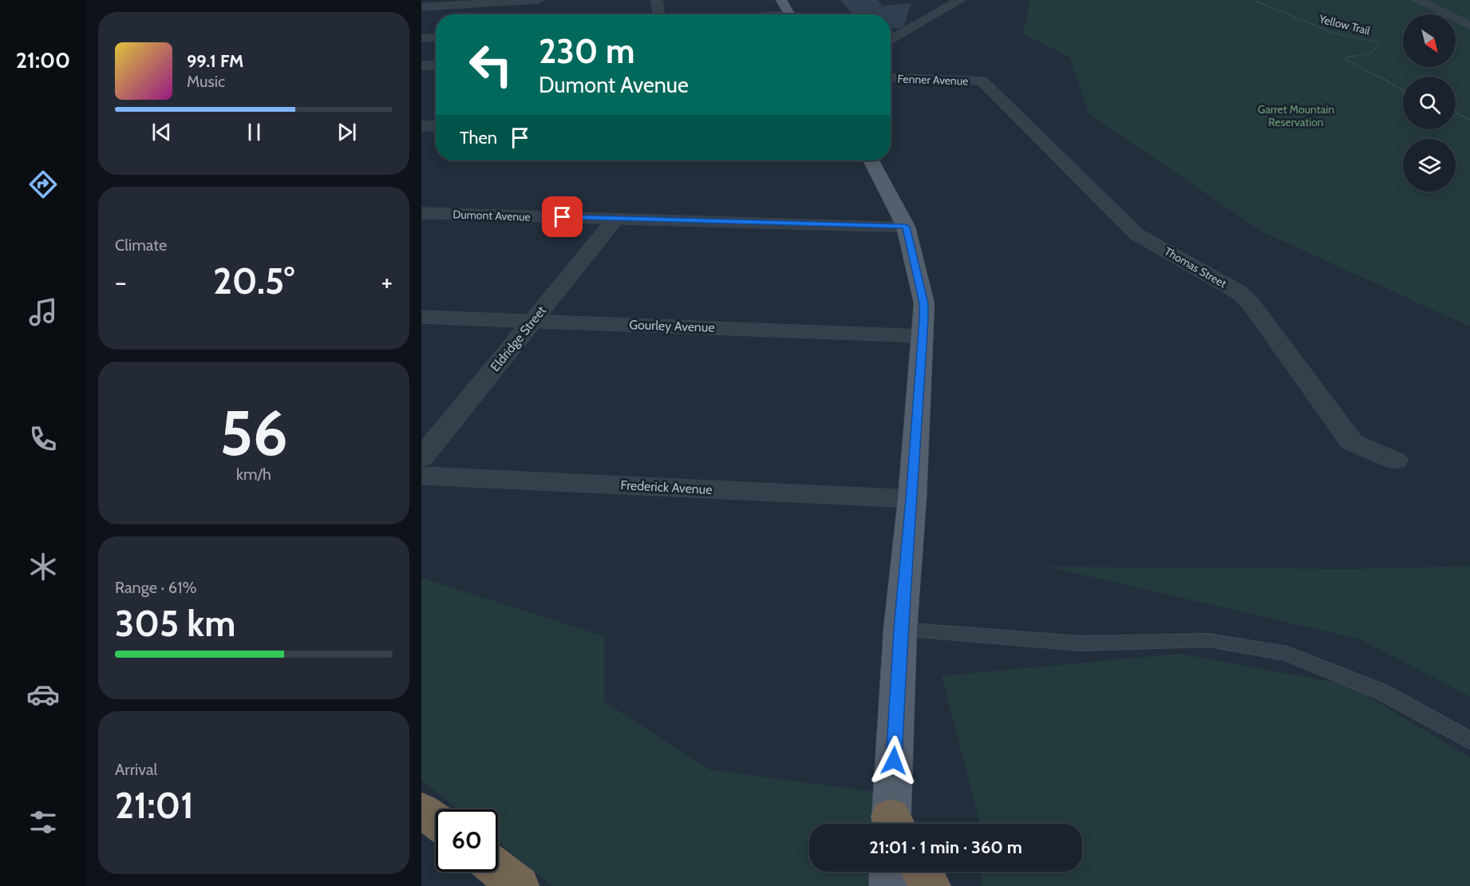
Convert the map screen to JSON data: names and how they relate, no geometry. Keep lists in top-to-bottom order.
{
  "streets": {
    "street": [
      "Fenner Avenue",
      "Dumont Avenue",
      "Thomas Street",
      "Gourley Avenue",
      "Eldridge Street",
      "Frederick Avenue"
    ],
    "path": ["Yellow Trail"]
  },
  "crossings": [
    ["Fenner Avenue", "Thomas Street"],
    ["Dumont Avenue", "Eldridge Street"],
    ["Gourley Avenue", "Eldridge Street"]
  ],
  "parks": ["Garret Mountain Reservation"],
  "north": "bottom right",
  "page": {
    "tabs": "21:00",
    "turn": ["230 m", "Dumont Avenue"],
    "song": ["99.1 FM", "Music"],
    "then": "Then",
    "tile": [
      "Climate",
      ["56", "km/h"],
      ["Range · 61%", "305 km"],
      ["Arrival", "21:01"]
    ],
    "heat": ["−", "20.5°", "+"],
    "limit": "60",
    "trip": "21:01 · 1 min · 360 m"
  }
}
